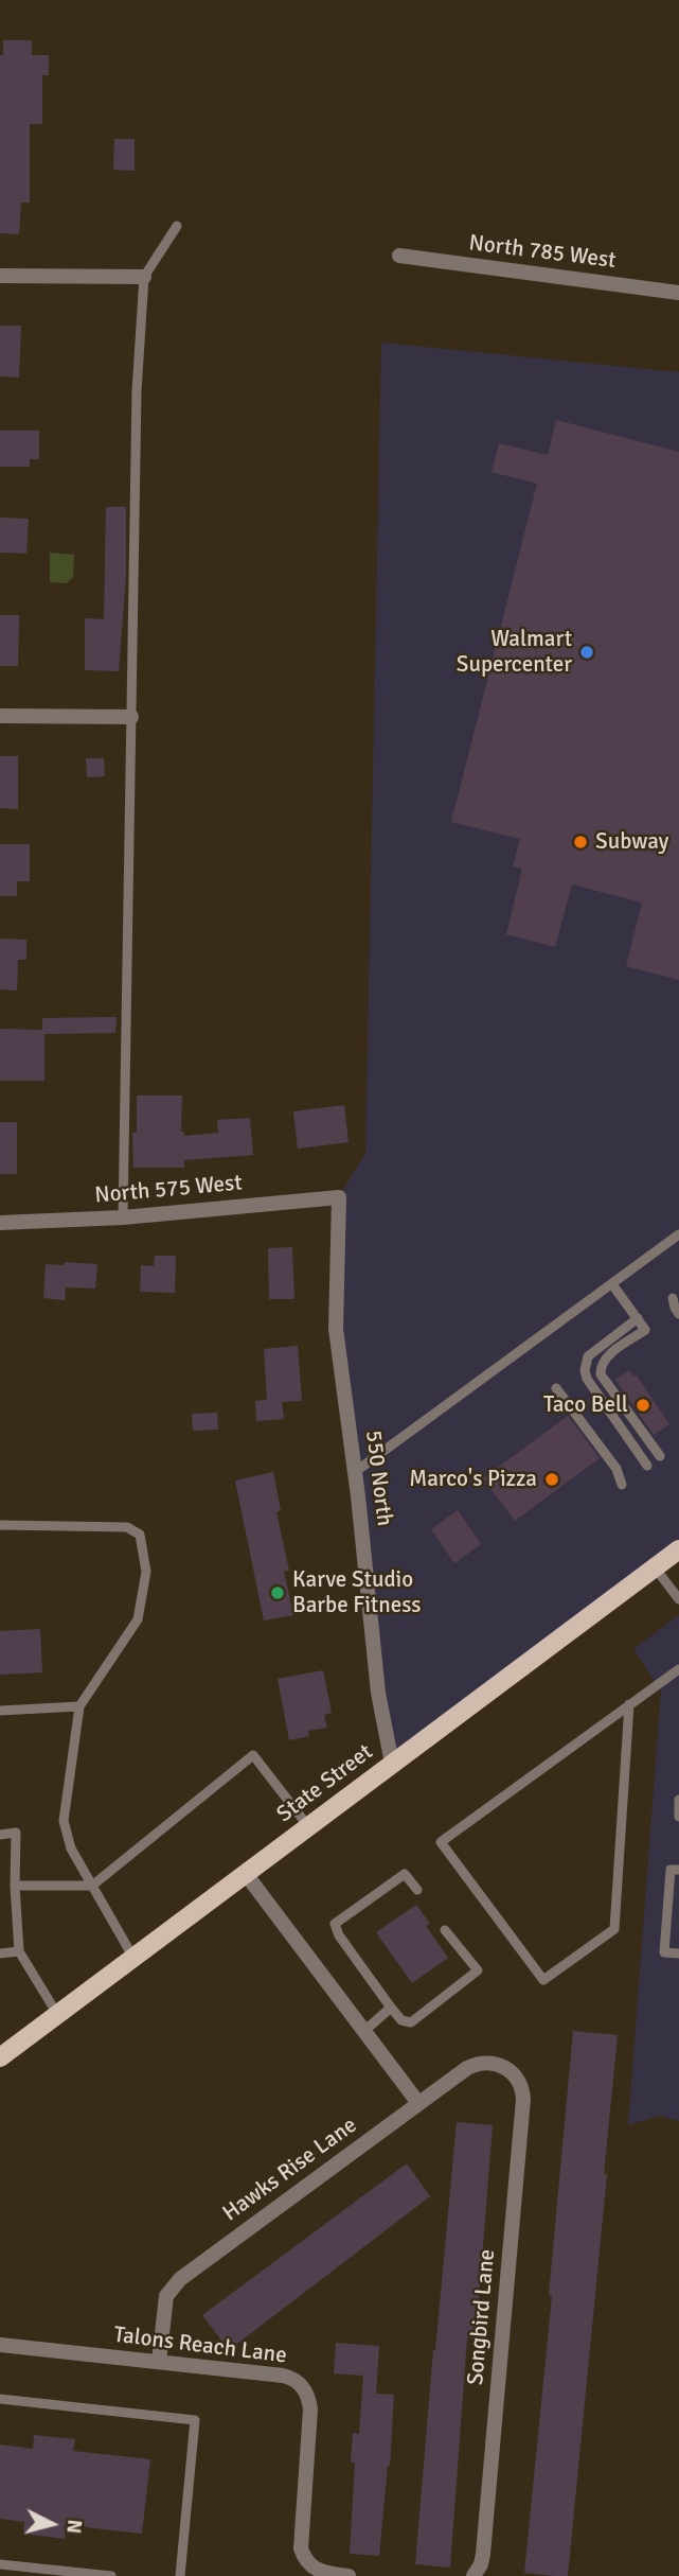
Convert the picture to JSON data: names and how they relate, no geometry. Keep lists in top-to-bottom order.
{
  "streets": {
    "main road": ["State Street"],
    "street": [
      "North 785 West",
      "North 575 West",
      "550 North",
      "Hawks Rise Lane",
      "Songbird Lane",
      "Talons Reach Lane"
    ]
  },
  "crossings": [
    ["North 575 West", "550 North"],
    ["550 North", "State Street"],
    ["Hawks Rise Lane", "Songbird Lane"],
    ["Hawks Rise Lane", "Talons Reach Lane"]
  ],
  "places": [
    "Walmart Supercenter",
    "Subway",
    "Taco Bell",
    "Marco's Pizza",
    "Karve Studio Barbe Fitness"
  ],
  "north": "right"
}
